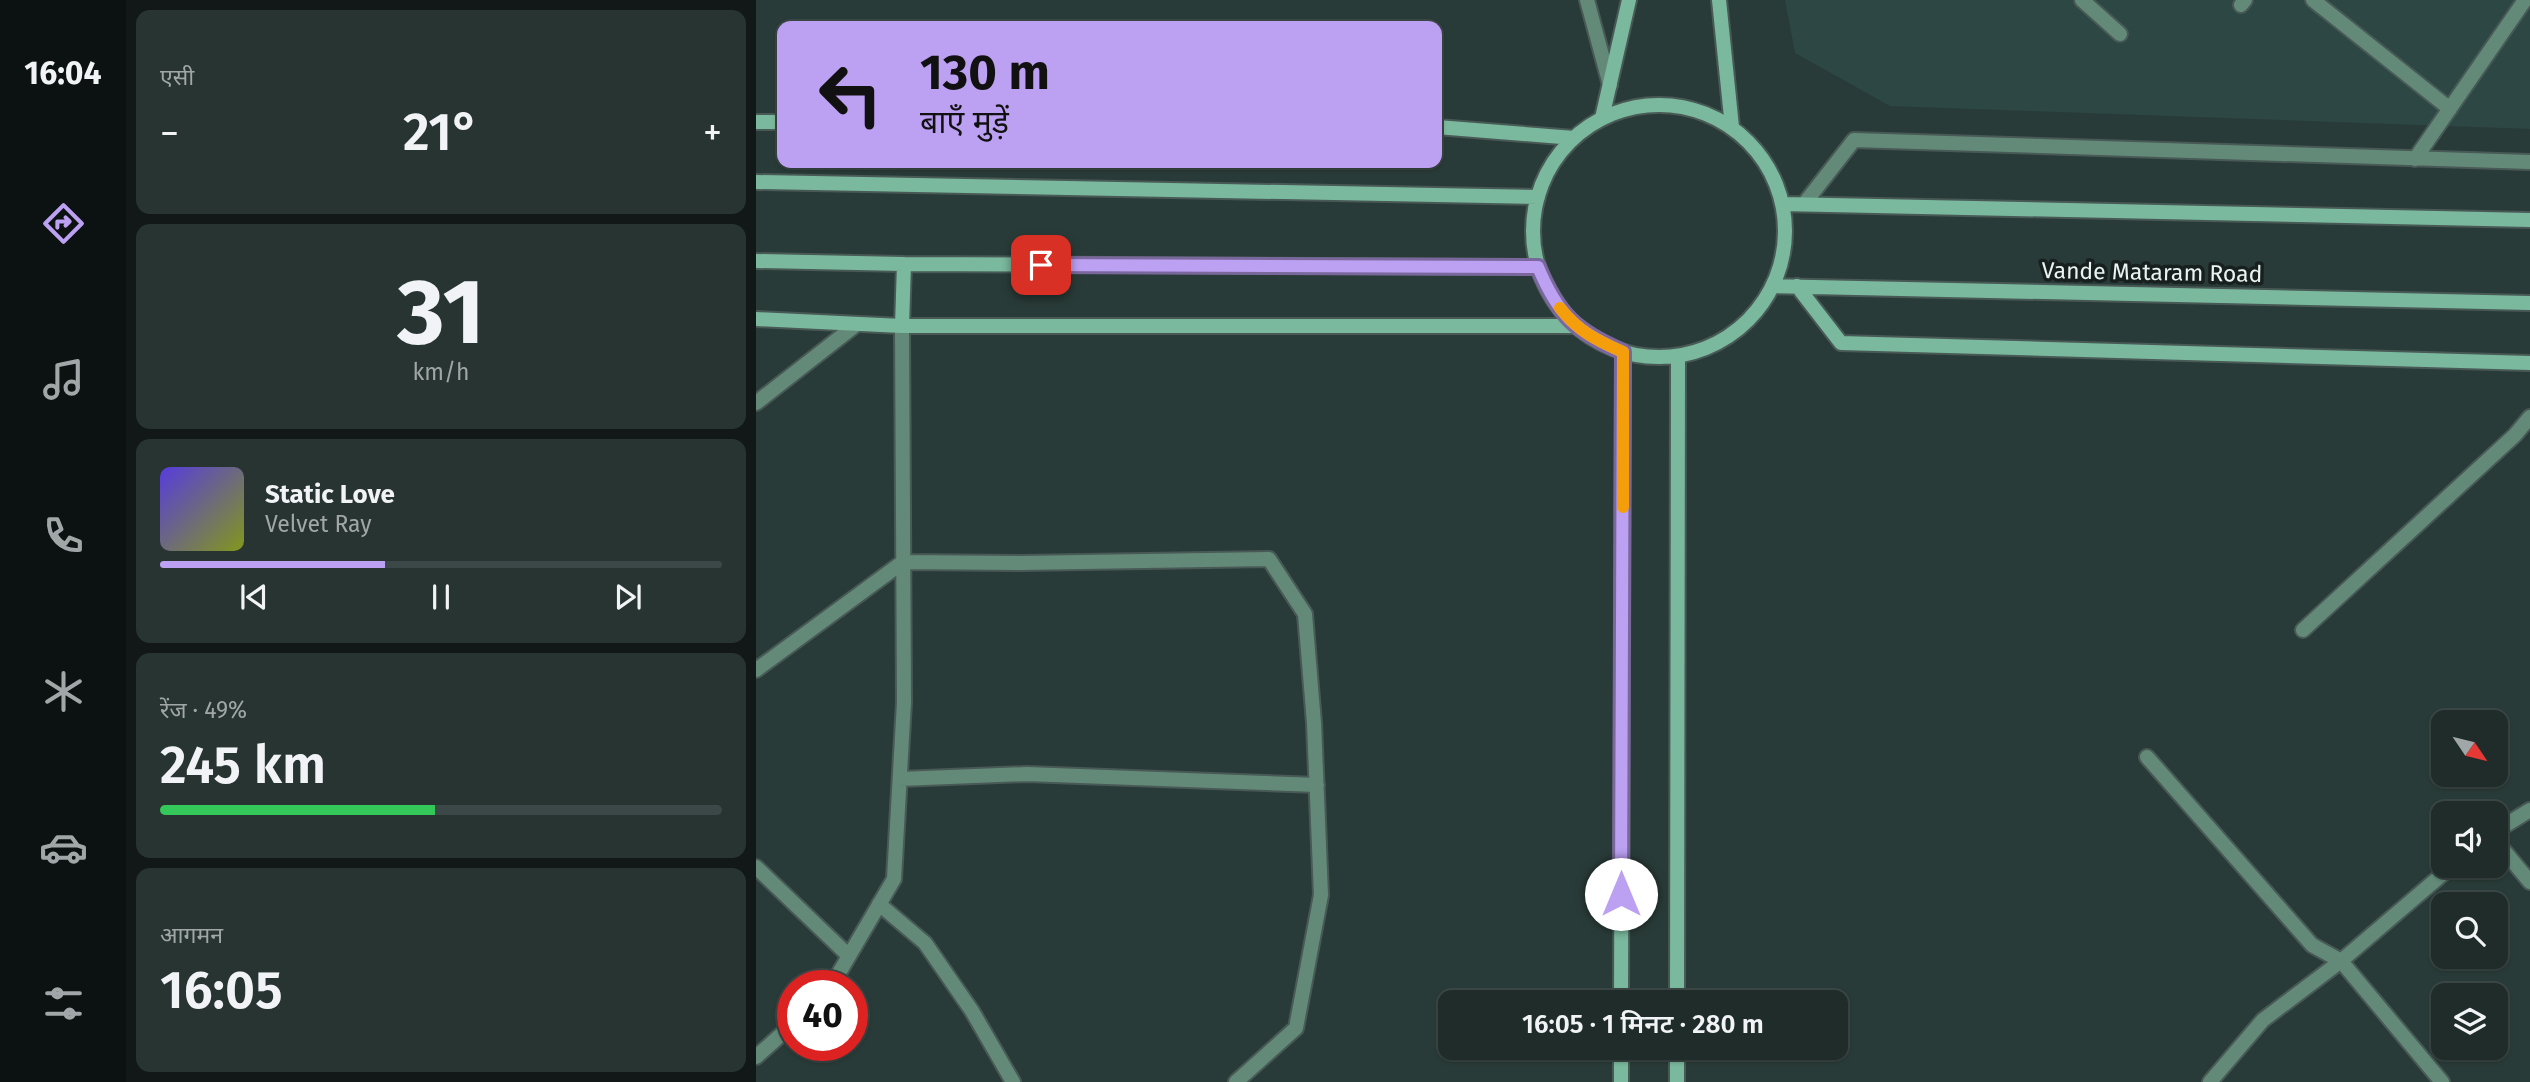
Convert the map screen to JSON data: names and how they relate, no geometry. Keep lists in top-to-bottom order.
{
  "streets": {
    "main road": ["Vande Mataram Road"]
  },
  "north": "bottom right",
  "page": {
    "tabs": "16:04",
    "tile": [
      "एसी",
      ["31", "km/h"],
      ["रेंज · 49%", "245 km"],
      ["आगमन", "16:05"]
    ],
    "turn": ["130 m", "बाएँ मुड़ें"],
    "heat": ["−", "21°", "+"],
    "song": ["Static Love", "Velvet Ray"],
    "limit": "40",
    "trip": "16:05 · 1 मिनट · 280 m"
  }
}
